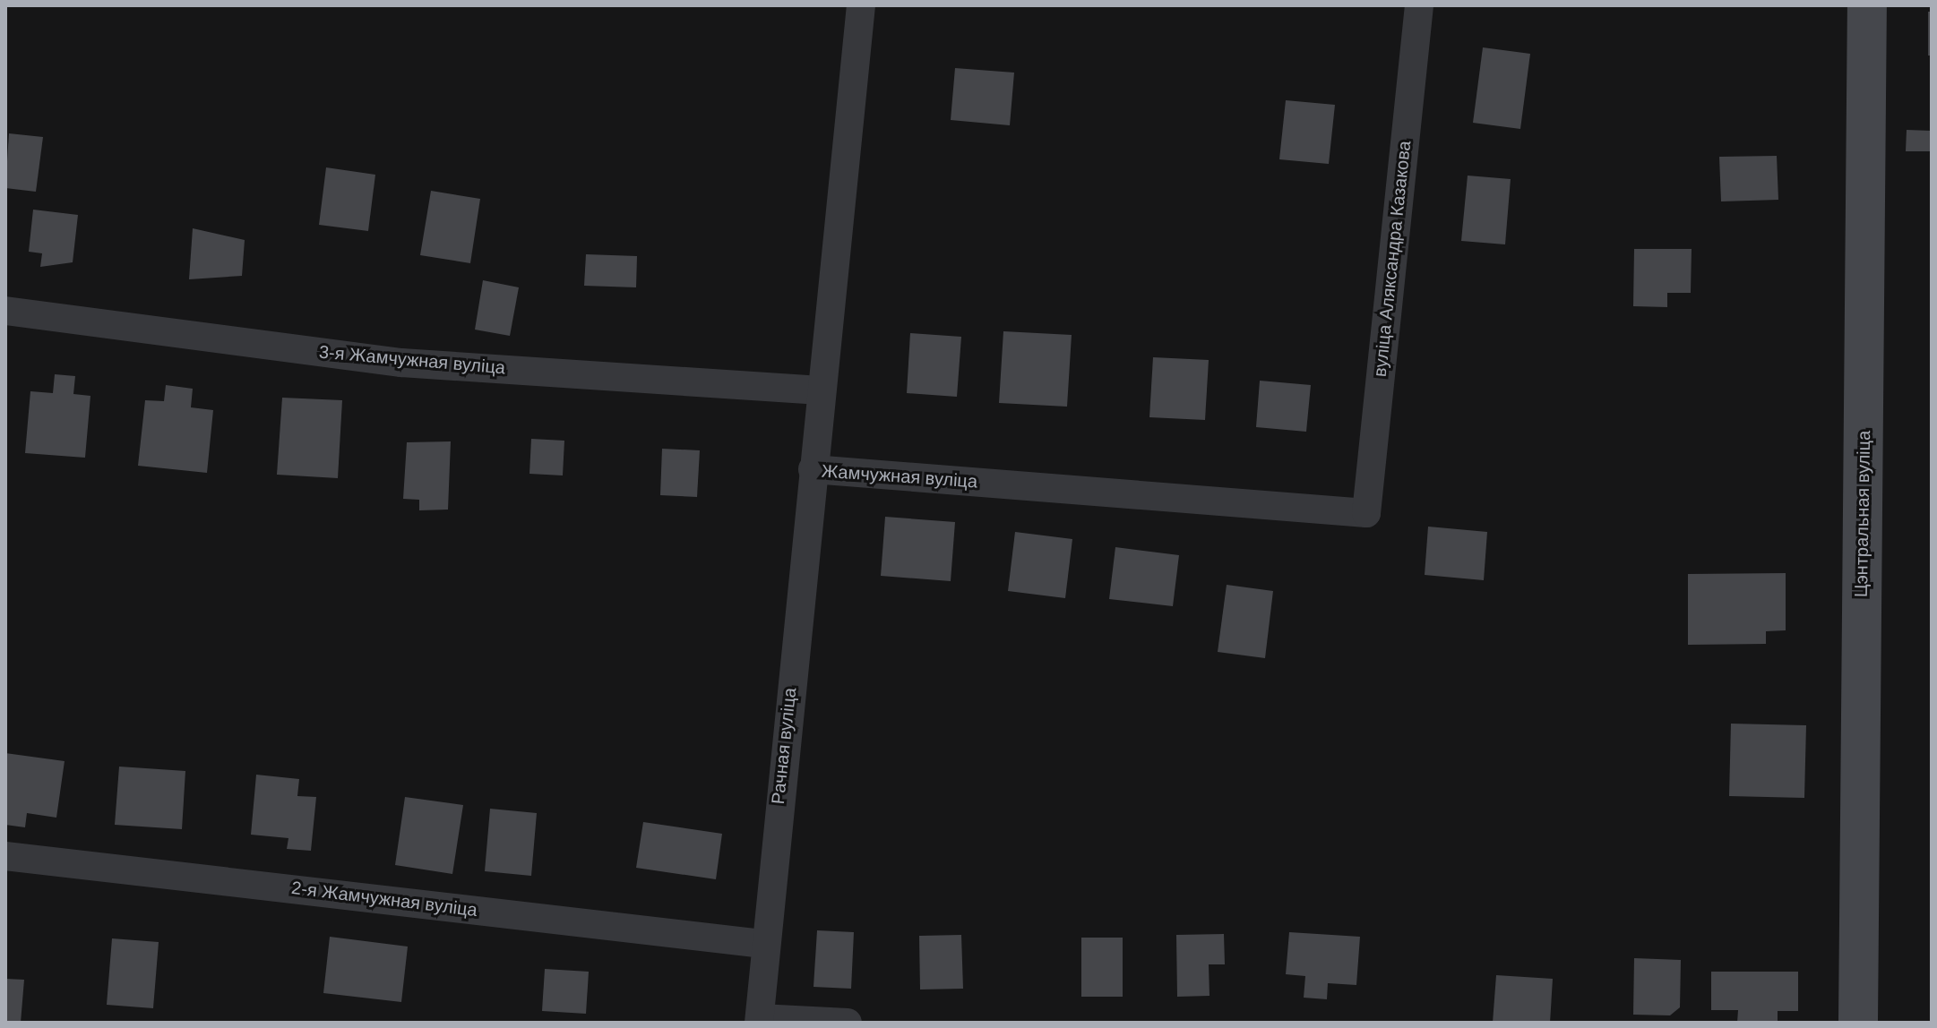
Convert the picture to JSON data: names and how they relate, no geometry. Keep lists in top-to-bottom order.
{
  "streets": {
    "street": [
      "вуліца Аляксандра Казакова",
      "3-я Жамчужная вуліца",
      "Жамчужная вуліца",
      "Цэнтральная вуліца",
      "Рачная вуліца",
      "2-я Жамчужная вуліца"
    ]
  },
  "crossings": [
    ["вуліца Аляксандра Казакова", "Жамчужная вуліца"],
    ["3-я Жамчужная вуліца", "Жамчужная вуліца"],
    ["Жамчужная вуліца", "Рачная вуліца"],
    ["Рачная вуліца", "2-я Жамчужная вуліца"]
  ]
}
